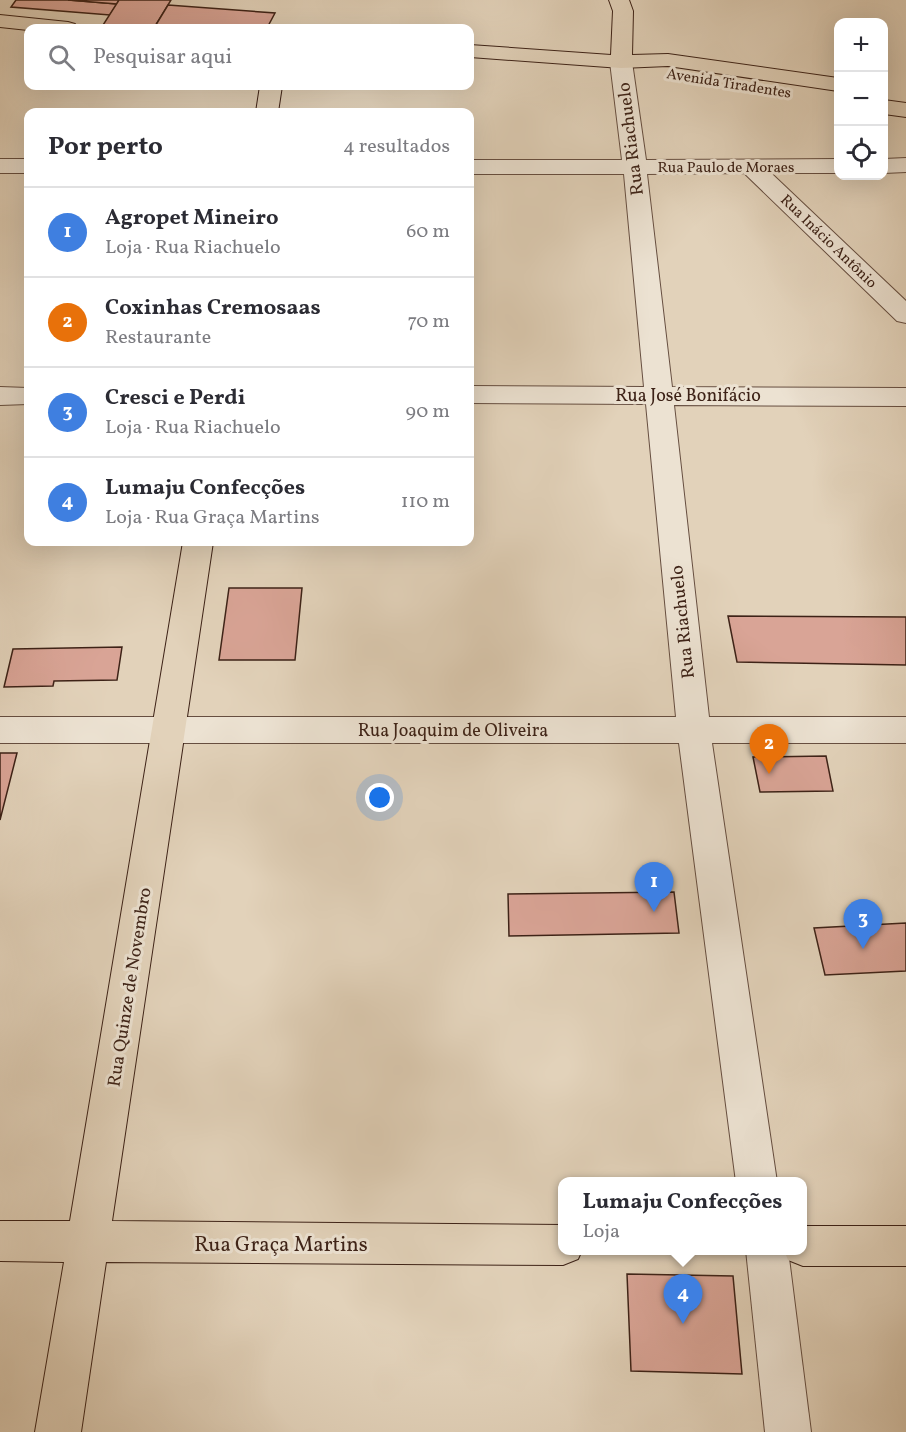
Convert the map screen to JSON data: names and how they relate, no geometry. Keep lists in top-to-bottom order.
{
  "streets": {
    "main road": ["Avenida Tiradentes", "Rua Quinze de Novembro", "Rua Graça Martins"],
    "street": [
      "Rua Riachuelo",
      "Rua Paulo de Moraes",
      "Rua Inácio Antônio",
      "Rua José Bonifácio",
      "Rua Joaquim de Oliveira"
    ]
  },
  "crossings": [
    ["Avenida Tiradentes", "Rua Riachuelo"],
    ["Rua Riachuelo", "Rua Paulo de Moraes"],
    ["Rua Riachuelo", "Rua José Bonifácio"],
    ["Rua Riachuelo", "Rua Joaquim de Oliveira"],
    ["Rua Paulo de Moraes", "Rua Inácio Antônio"],
    ["Rua Joaquim de Oliveira", "Rua Quinze de Novembro"],
    ["Rua Quinze de Novembro", "Rua Graça Martins"]
  ],
  "page": {
    "map_buttons": ["+", "−"],
    "search": "Pesquisar aqui",
    "heading": ["Por perto", "4 resultados"],
    "list": [
      {
        "mark": "1",
        "name": "Agropet Mineiro",
        "note": "Loja · Rua Riachuelo",
        "value": "60 m"
      },
      {
        "mark": "2",
        "name": "Coxinhas Cremosaas",
        "note": "Restaurante",
        "value": "70 m"
      },
      {
        "mark": "3",
        "name": "Cresci e Perdi",
        "note": "Loja · Rua Riachuelo",
        "value": "90 m"
      },
      {
        "mark": "4",
        "name": "Lumaju Confecções",
        "note": "Loja · Rua Graça Martins",
        "value": "110 m"
      }
    ],
    "pins": [
      "2",
      "1",
      "3",
      "4"
    ],
    "popup": ["Lumaju Confecções", "Loja"]
  }
}
